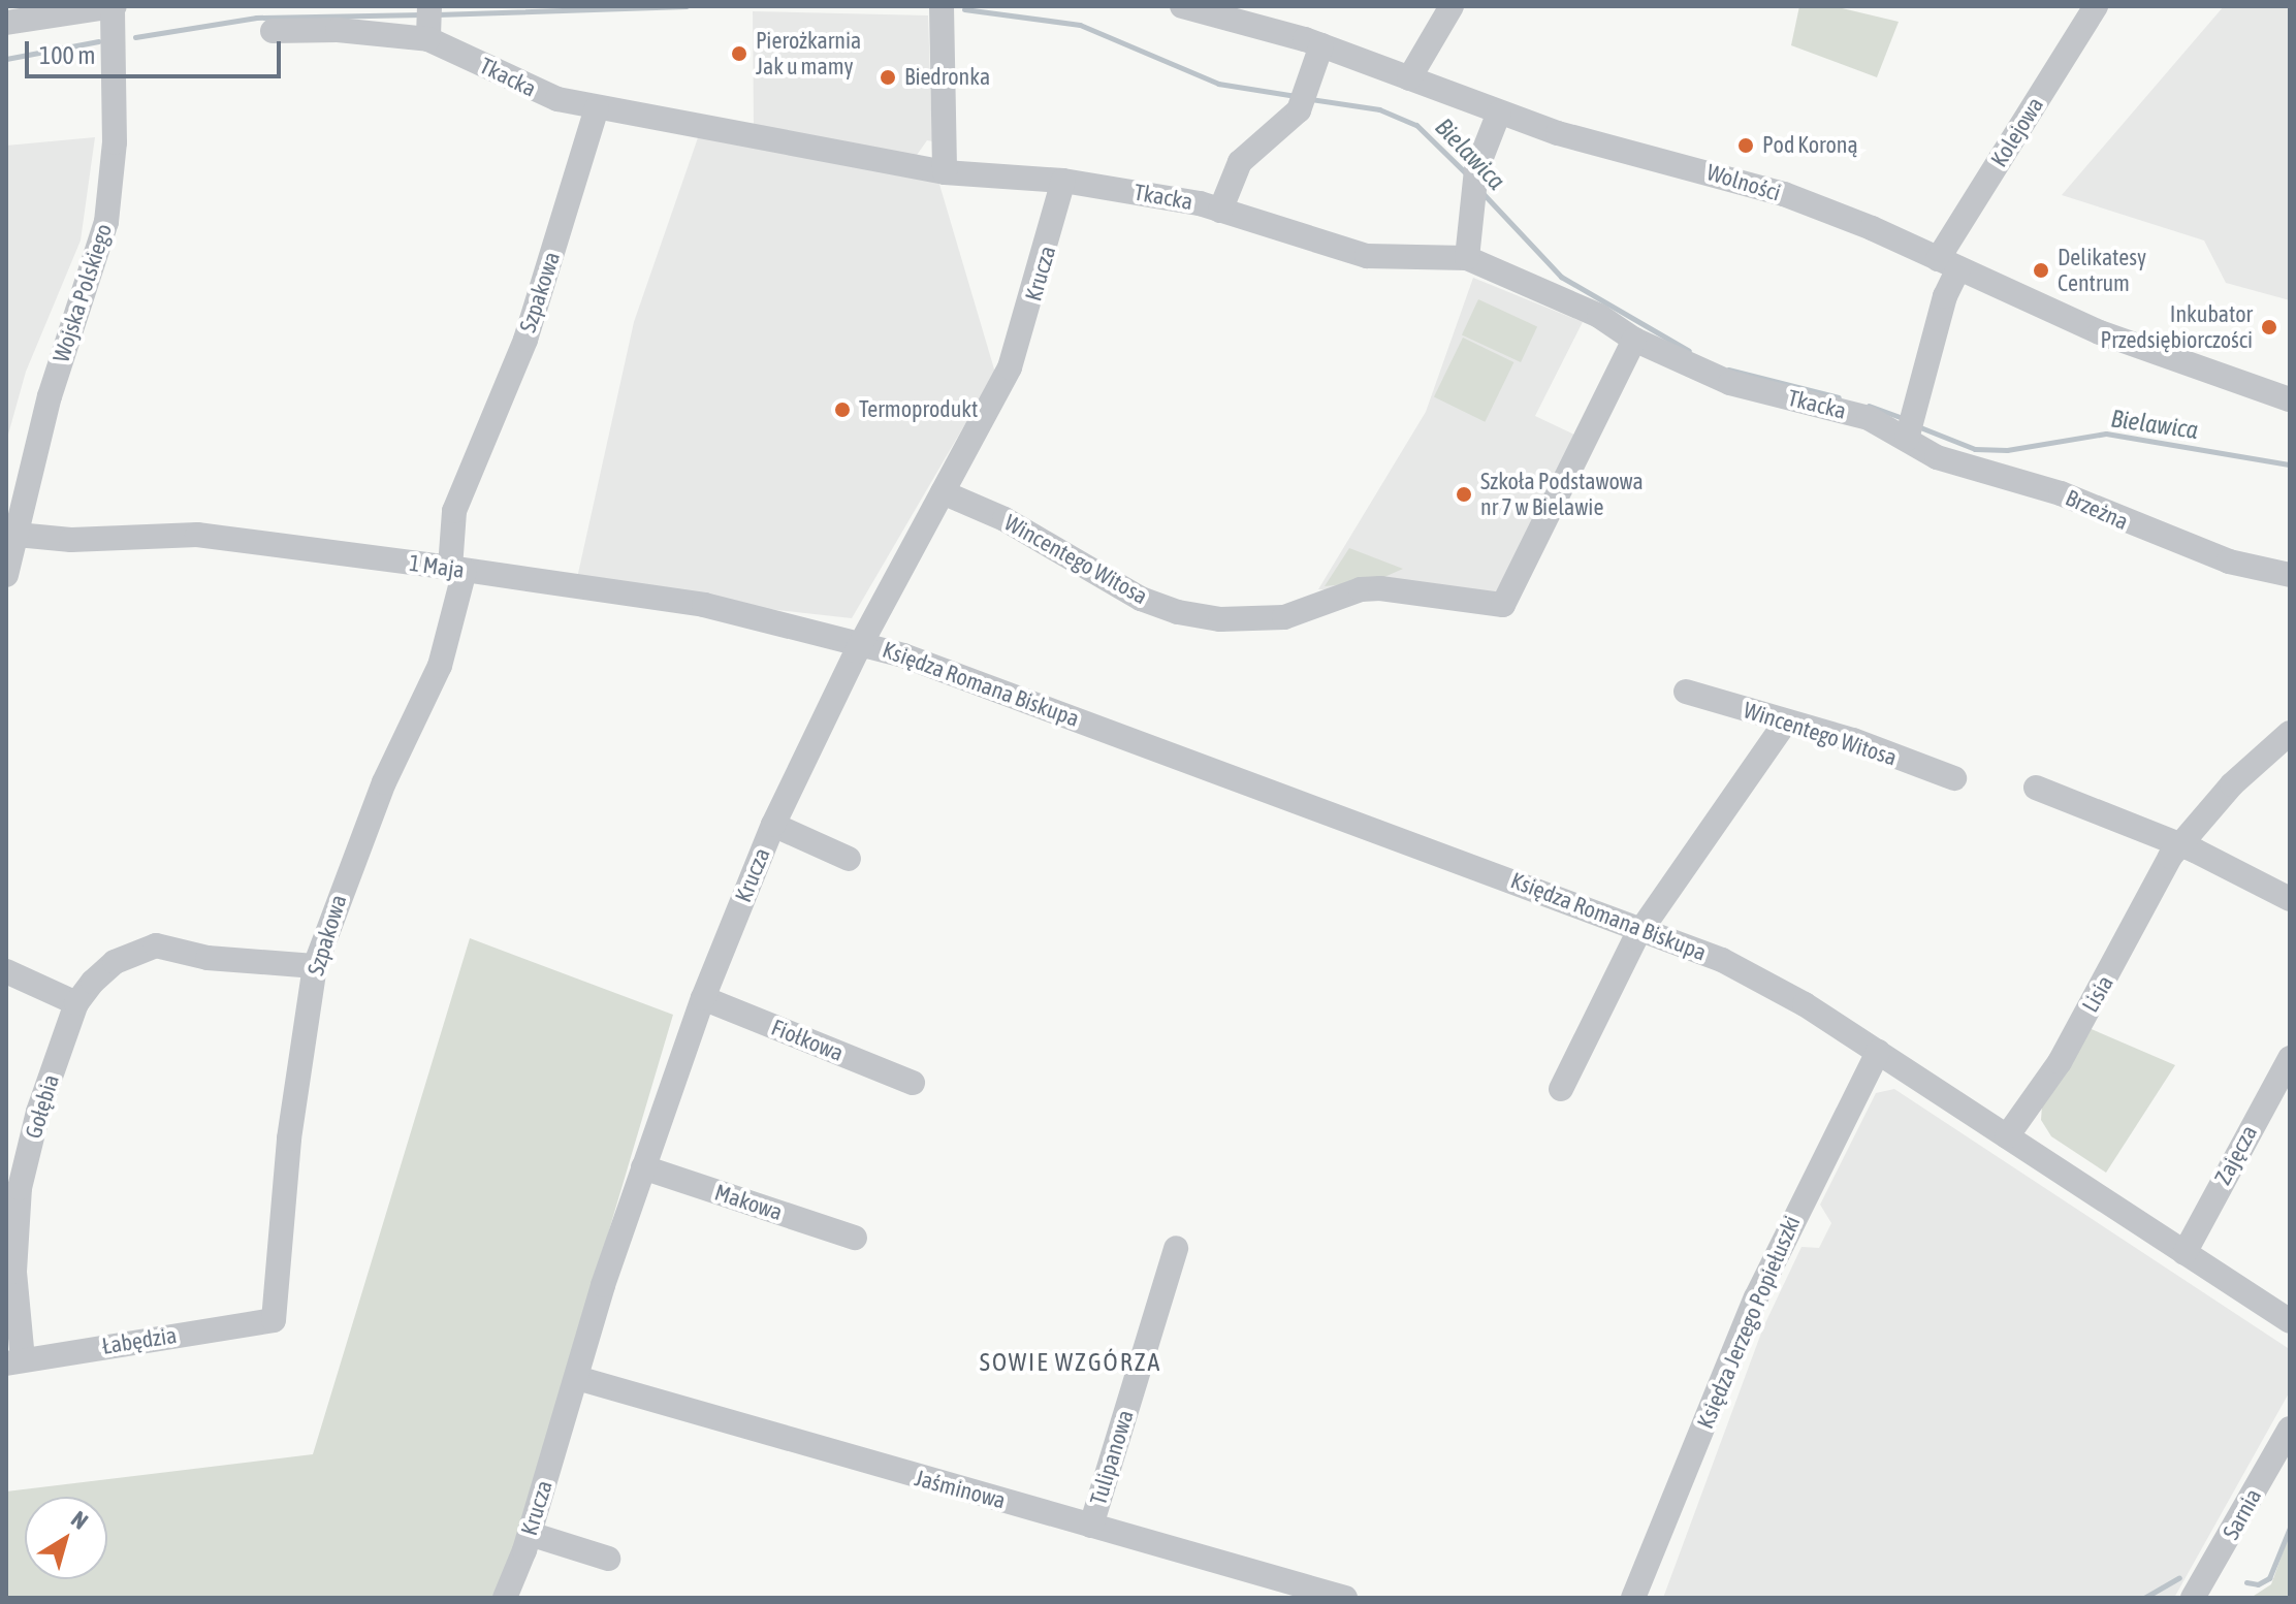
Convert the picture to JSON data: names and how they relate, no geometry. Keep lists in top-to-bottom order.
{
  "streets": {
    "street": [
      "Tkacka",
      "Kolejowa",
      "Wolności",
      "Krucza",
      "Szpakowa",
      "Wojska Polskiego",
      "Brzeżna",
      "Wincentego Witosa",
      "1 Maja",
      "Księdza Romana Biskupa",
      "Lisia",
      "Fiołkowa",
      "Gołębia",
      "Zajęcza",
      "Makowa",
      "Księdza Jerzego Popiełuszki",
      "Łabędzia",
      "Tulipanowa",
      "Jaśminowa",
      "Sarnia"
    ]
  },
  "crossings": [
    ["Tkacka", "Kolejowa"],
    ["Tkacka", "Krucza"],
    ["Tkacka", "Szpakowa"],
    ["Tkacka", "Brzeżna"],
    ["Tkacka", "Wincentego Witosa"],
    ["Kolejowa", "Wolności"],
    ["Kolejowa", "Brzeżna"],
    ["Krucza", "Wincentego Witosa"],
    ["Krucza", "1 Maja"],
    ["Krucza", "Księdza Romana Biskupa"],
    ["Krucza", "Fiołkowa"],
    ["Krucza", "Makowa"],
    ["Krucza", "Jaśminowa"],
    ["Szpakowa", "1 Maja"],
    ["Szpakowa", "Łabędzia"],
    ["Wojska Polskiego", "1 Maja"],
    ["1 Maja", "Księdza Romana Biskupa"],
    ["Księdza Romana Biskupa", "Lisia"],
    ["Księdza Romana Biskupa", "Zajęcza"],
    ["Księdza Romana Biskupa", "Księdza Jerzego Popiełuszki"],
    ["Gołębia", "Łabędzia"],
    ["Tulipanowa", "Jaśminowa"]
  ],
  "districts": ["SOWIE WZGÓRZA"],
  "water": ["Bielawica"],
  "places": [
    "Pierożkarnia Jak u mamy",
    "Biedronka",
    "Pod Koroną",
    "Delikatesy Centrum",
    "Inkubator Przedsiębiorczości",
    "Termoprodukt",
    "Szkoła Podstawowa nr 7 w Bielawie"
  ],
  "scale_bar": "100 m",
  "north": "top right"
}
